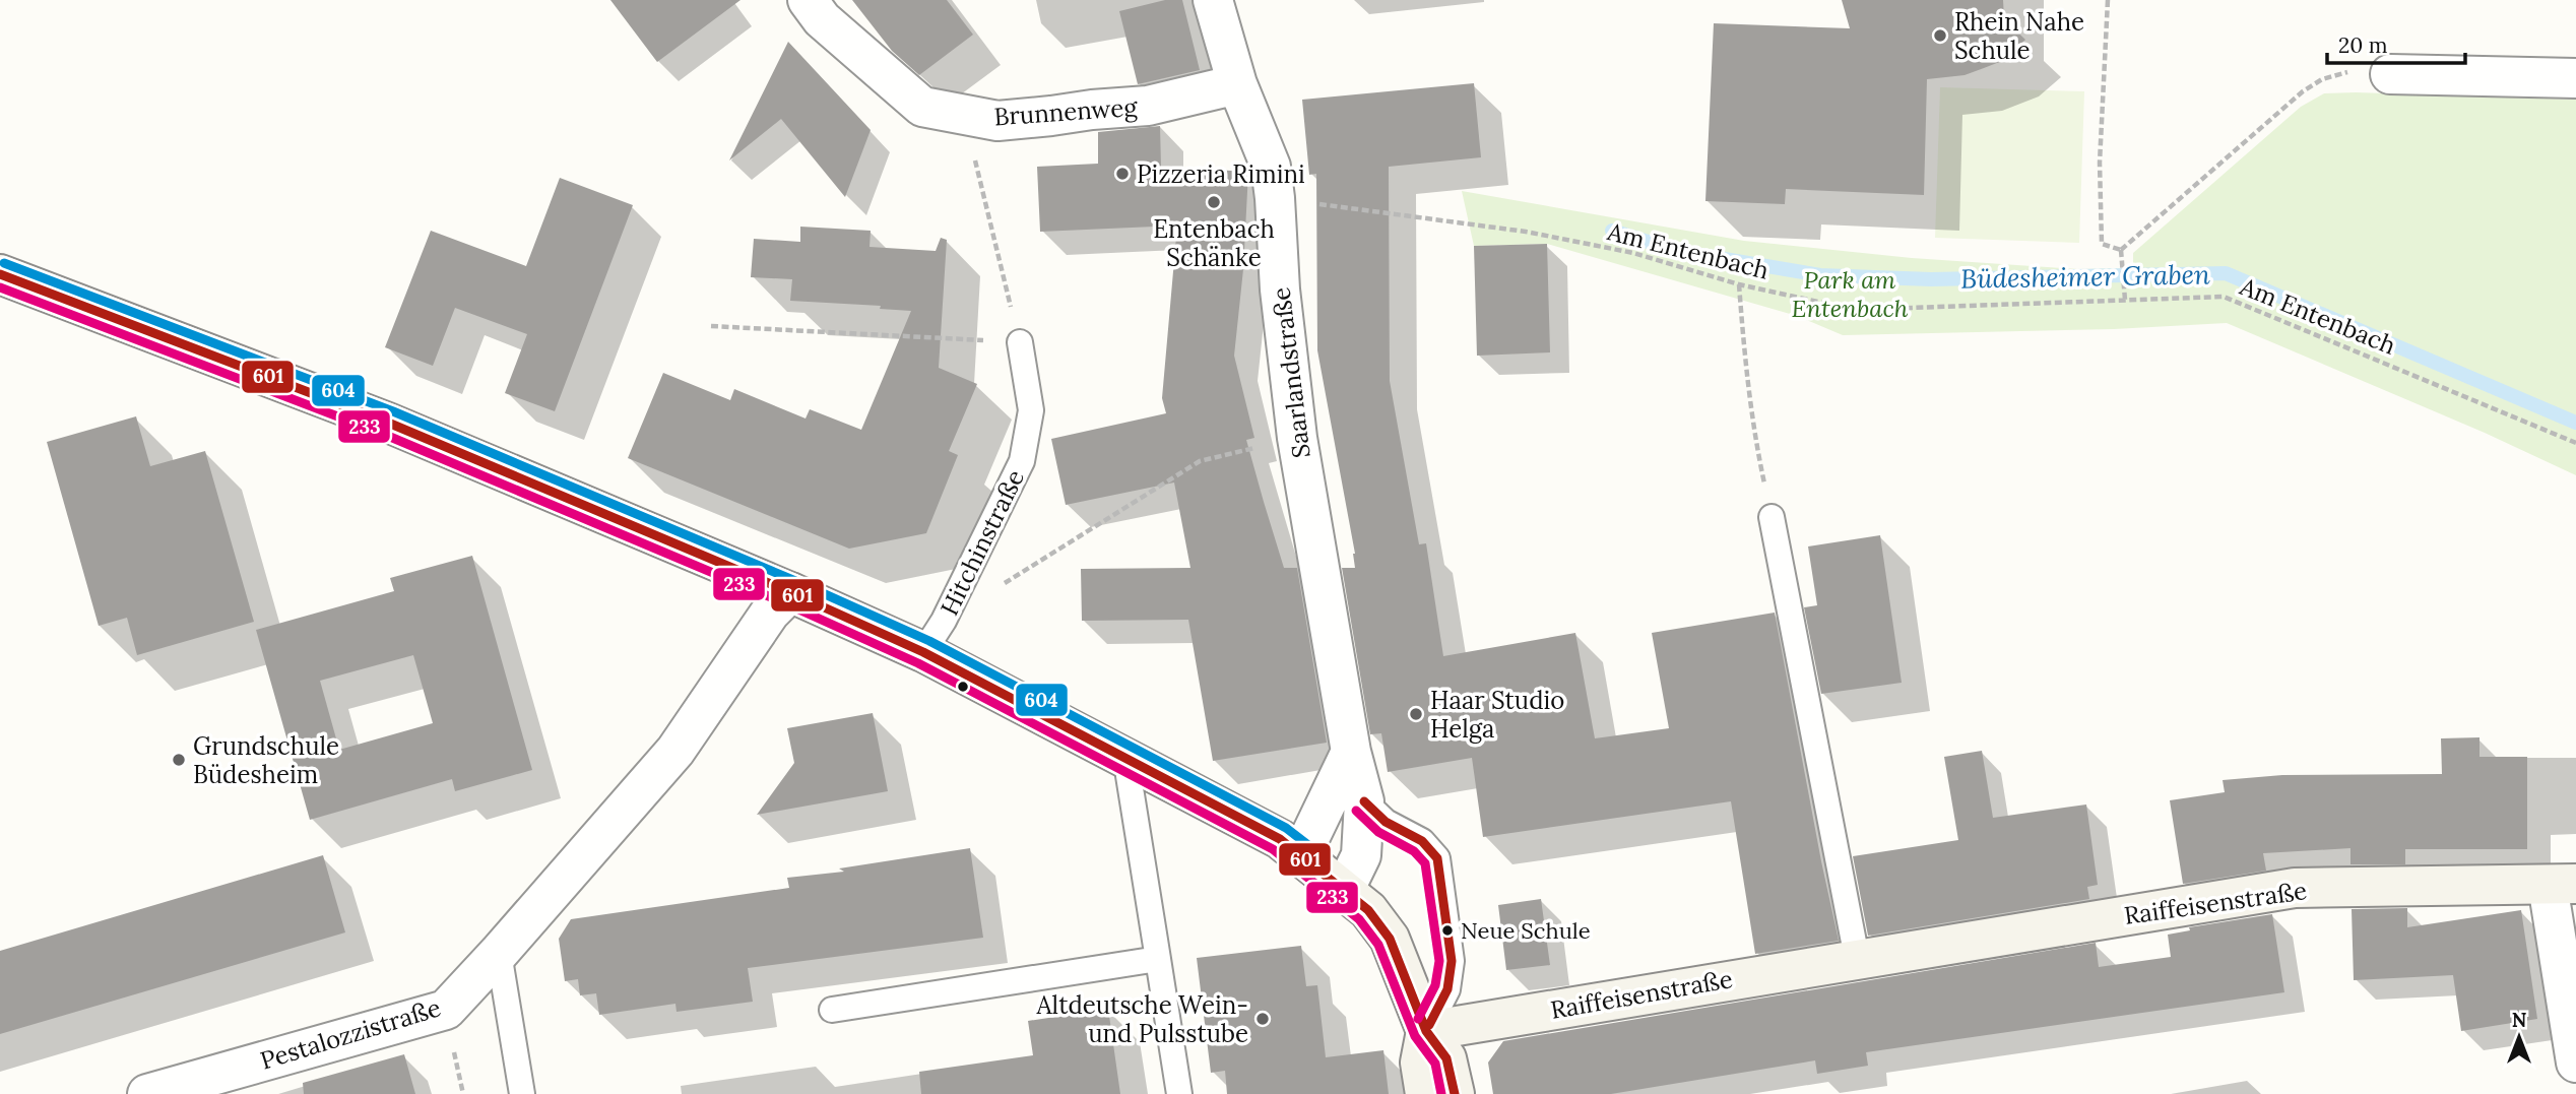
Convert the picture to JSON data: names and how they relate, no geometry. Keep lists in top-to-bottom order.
{
  "streets": {
    "main road": ["Raiffeisenstraße"],
    "street": ["Brunnenweg", "Saarlandstraße", "Pestalozzistraße"],
    "lane": ["Hitchinstraße"],
    "path": ["Am Entenbach"]
  },
  "crossings": [
    ["Brunnenweg", "Saarlandstraße"],
    ["Am Entenbach", "Saarlandstraße"]
  ],
  "water": ["Büdesheimer Graben"],
  "parks": ["Park am Entenbach"],
  "places": [
    "Rhein Nahe Schule",
    "Pizzeria Rimini",
    "Entenbach Schänke",
    "Haar Studio Helga",
    "Grundschule Büdesheim",
    "Neue Schule",
    "Altdeutsche Wein- und Pulsstube"
  ],
  "lines": ["transit line 604", "transit line 601", "transit line 233"],
  "scale_bar": "20 m",
  "north": "top"
}
